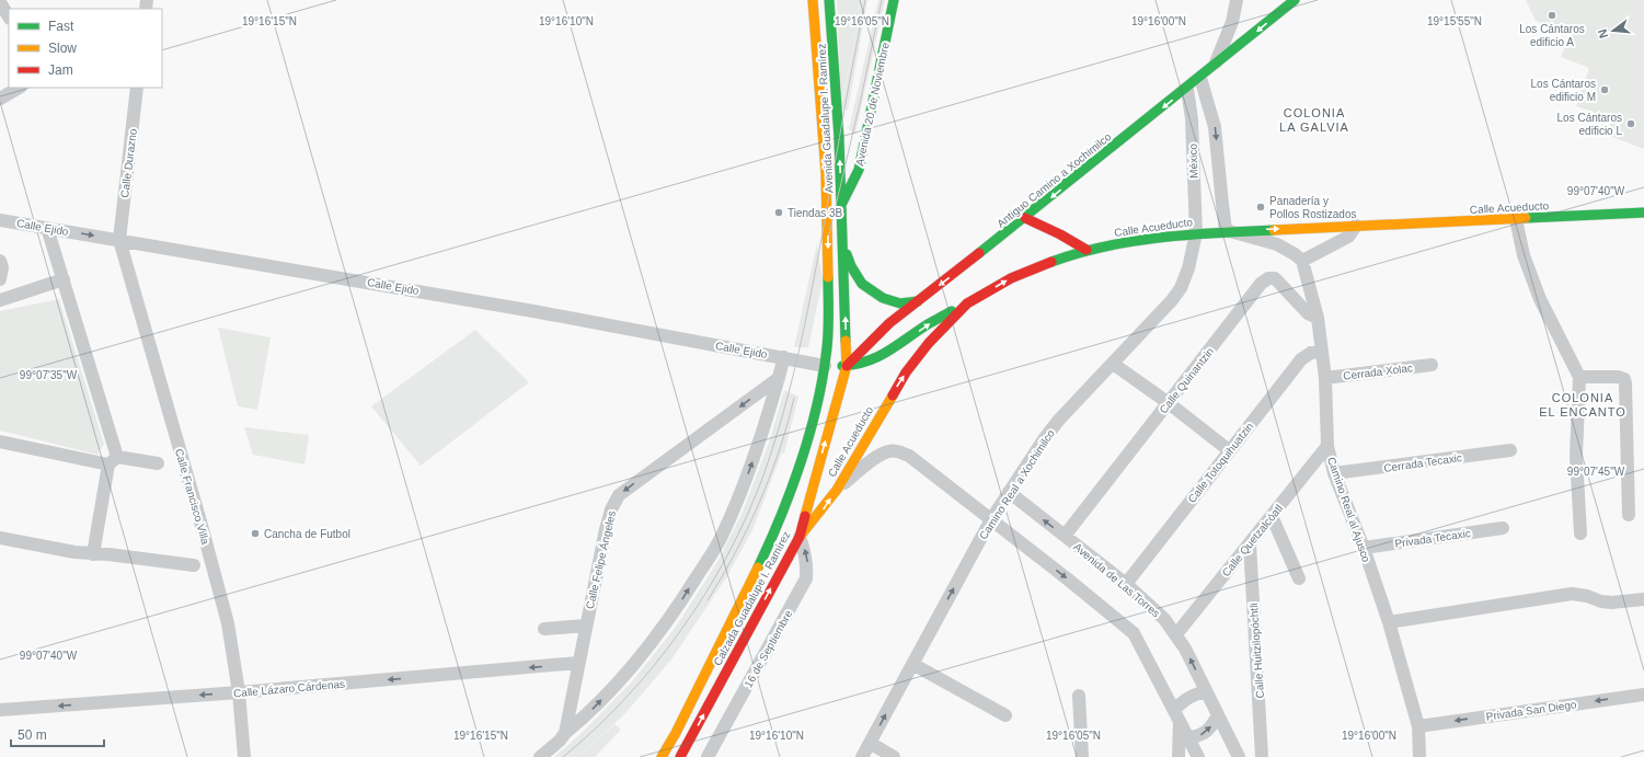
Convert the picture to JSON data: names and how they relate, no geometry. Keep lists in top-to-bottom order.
{
  "streets": {
    "main road": [
      "Avenida 20 de Noviembre",
      "Avenida Guadalupe I. Ramírez",
      "Antiguo Camino a Xochimilco",
      "Calle Acueducto",
      "Calzada Guadalupe I. Ramírez"
    ],
    "street": [
      "México",
      "Calle Durazno",
      "Calle Ejido",
      "Cerrada Xolac",
      "Calle Quinantzin",
      "Calle Totoquihuatzin",
      "Cerrada Tecaxic",
      "Camino Real a Xochimilco",
      "Calle Francisco Villa",
      "Camino Real al Ajusco",
      "Privada Tecaxic",
      "Calle Quetzalcóatl",
      "Calle Felipe Ángeles",
      "Avenida de Las Torres",
      "16 de Septiembre",
      "Calle Huitzilopóchtli",
      "Calle Lázaro Cárdenas",
      "Privada San Diego"
    ]
  },
  "crossings": [
    ["Avenida 20 de Noviembre", "Avenida Guadalupe I. Ramírez"],
    ["Avenida Guadalupe I. Ramírez", "Antiguo Camino a Xochimilco"],
    ["Avenida Guadalupe I. Ramírez", "Calle Ejido"],
    ["Avenida Guadalupe I. Ramírez", "Calzada Guadalupe I. Ramírez"],
    ["México", "Antiguo Camino a Xochimilco"],
    ["México", "Calle Acueducto"],
    ["México", "Camino Real a Xochimilco"],
    ["Calle Durazno", "Calle Ejido"],
    ["Calle Durazno", "Calle Francisco Villa"],
    ["Antiguo Camino a Xochimilco", "Calzada Guadalupe I. Ramírez"],
    ["Calle Acueducto", "Camino Real a Xochimilco"],
    ["Calle Acueducto", "Calzada Guadalupe I. Ramírez"],
    ["Calle Acueducto", "16 de Septiembre"],
    ["Calle Ejido", "Calle Francisco Villa"],
    ["Calle Ejido", "Calzada Guadalupe I. Ramírez"],
    ["Cerrada Xolac", "Camino Real al Ajusco"],
    ["Calle Quinantzin", "Camino Real al Ajusco"],
    ["Calle Quinantzin", "Avenida de Las Torres"],
    ["Calle Totoquihuatzin", "Camino Real al Ajusco"],
    ["Calle Totoquihuatzin", "Avenida de Las Torres"],
    ["Cerrada Tecaxic", "Camino Real al Ajusco"],
    ["Camino Real a Xochimilco", "Avenida de Las Torres"],
    ["Calle Francisco Villa", "Calle Lázaro Cárdenas"],
    ["Camino Real al Ajusco", "Privada Tecaxic"],
    ["Camino Real al Ajusco", "Calle Quetzalcóatl"],
    ["Camino Real al Ajusco", "Privada San Diego"],
    ["Calle Quetzalcóatl", "Avenida de Las Torres"],
    ["Calle Quetzalcóatl", "Calle Huitzilopóchtli"],
    ["Calle Felipe Ángeles", "Calle Lázaro Cárdenas"],
    ["Calzada Guadalupe I. Ramírez", "16 de Septiembre"]
  ],
  "one_way": [
    "Antiguo Camino a Xochimilco",
    "Calle Acueducto",
    "Camino Real a Xochimilco",
    "Calle Lázaro Cárdenas"
  ],
  "districts": ["COLONIA LA GALVIA", "COLONIA EL ENCANTO"],
  "places": [
    "Los Cántaros edificio A",
    "Los Cántaros edificio M",
    "Los Cántaros edificio L",
    "Panadería y Pollos Rostizados",
    "Tiendas 3B",
    "Cancha de Futbol"
  ],
  "legend": ["Fast", "Slow", "Jam"],
  "scale_bar": "50 m",
  "north": "left",
  "coordinates": [
    "19°16'15\"N",
    "19°16'10\"N",
    "19°16'05\"N",
    "19°16'00\"N",
    "19°15'55\"N",
    "99°07'40\"W",
    "99°07'35\"W",
    "99°07'45\"W"
  ]
}
